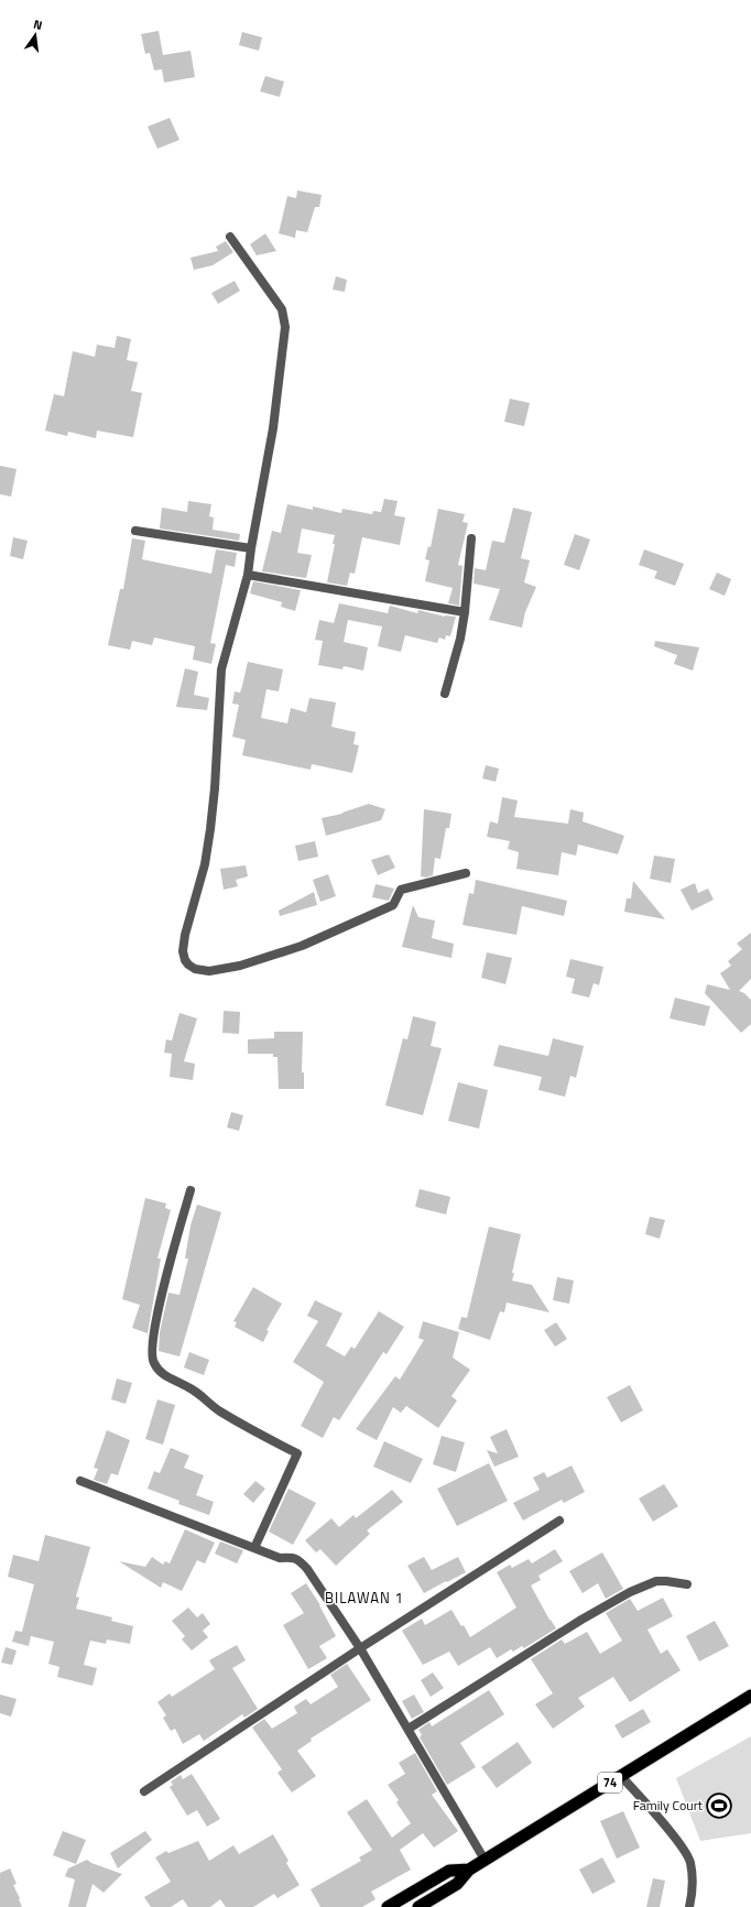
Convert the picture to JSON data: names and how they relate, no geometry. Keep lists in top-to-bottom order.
{
  "streets": {
    "highway": ["74"]
  },
  "districts": ["BILAWAN 1"],
  "places": {
    "sports": ["Family Court"]
  },
  "north": "top"
}
